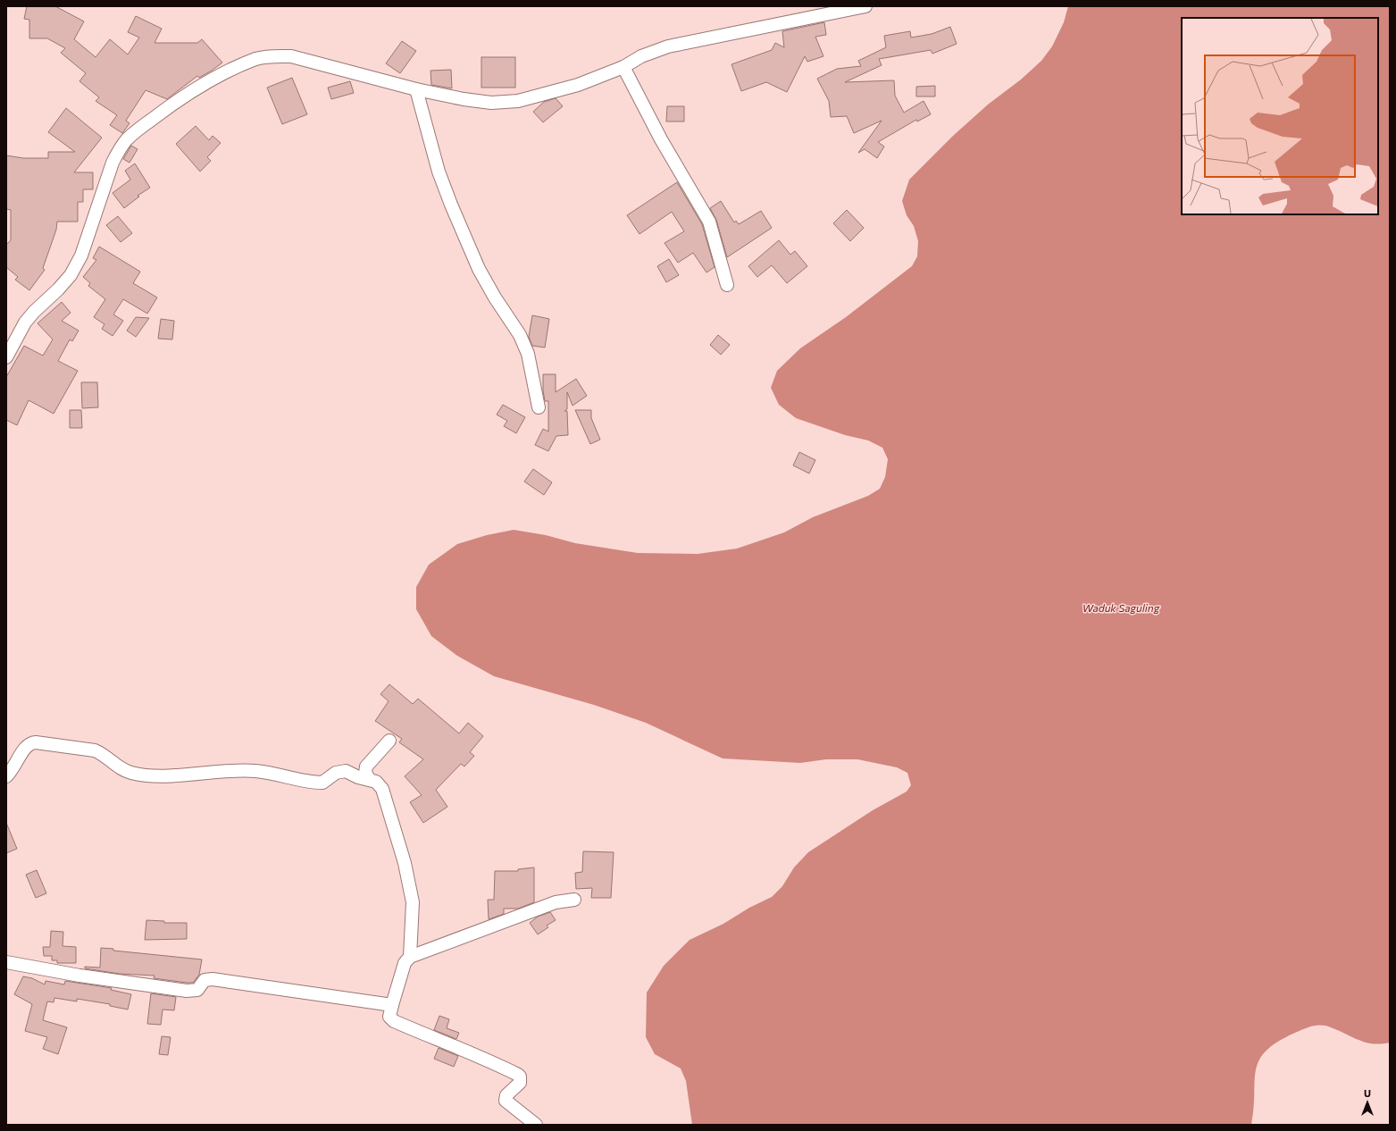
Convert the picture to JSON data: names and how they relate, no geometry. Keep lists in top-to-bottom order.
{
  "water": ["Waduk Saguling"],
  "north": "top"
}
